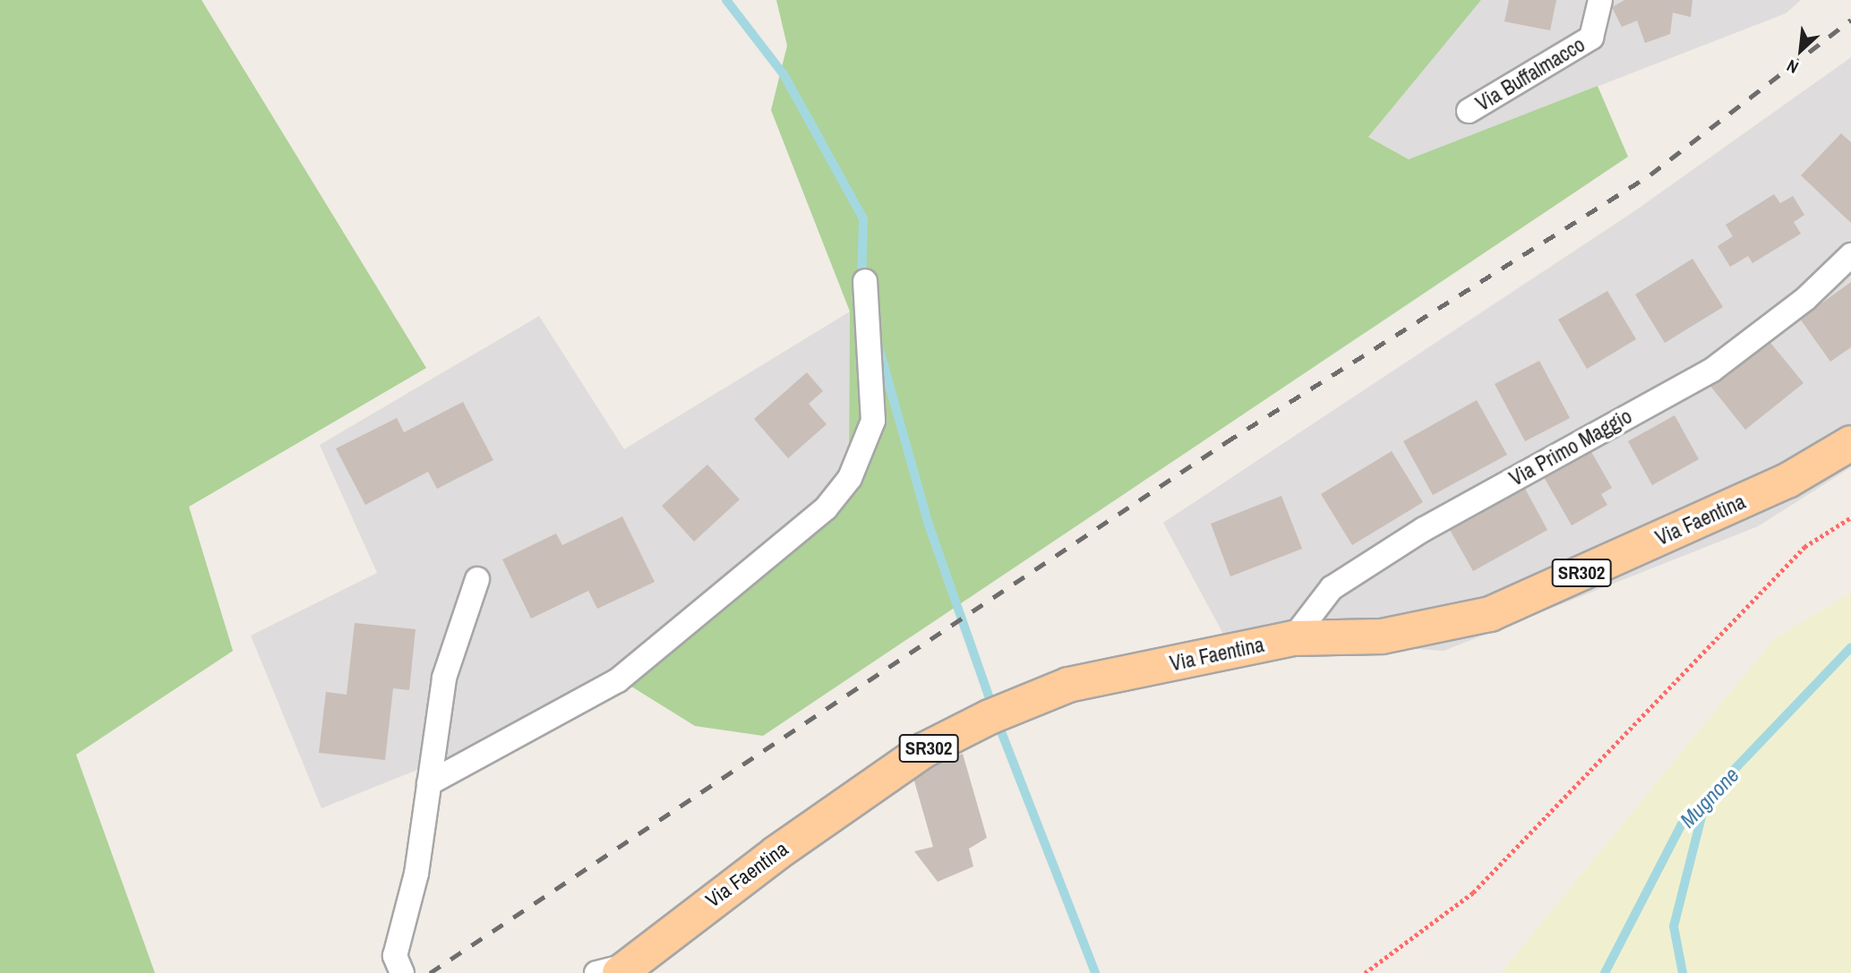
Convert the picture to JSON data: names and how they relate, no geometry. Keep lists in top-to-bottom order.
{
  "streets": {
    "main road": ["Via Faentina", "SR302"],
    "street": ["Via Buffalmacco", "Via Primo Maggio"]
  },
  "crossings": [
    ["Via Primo Maggio", "Via Faentina"]
  ],
  "water": ["Mugnone"],
  "north": "bottom left"
}
